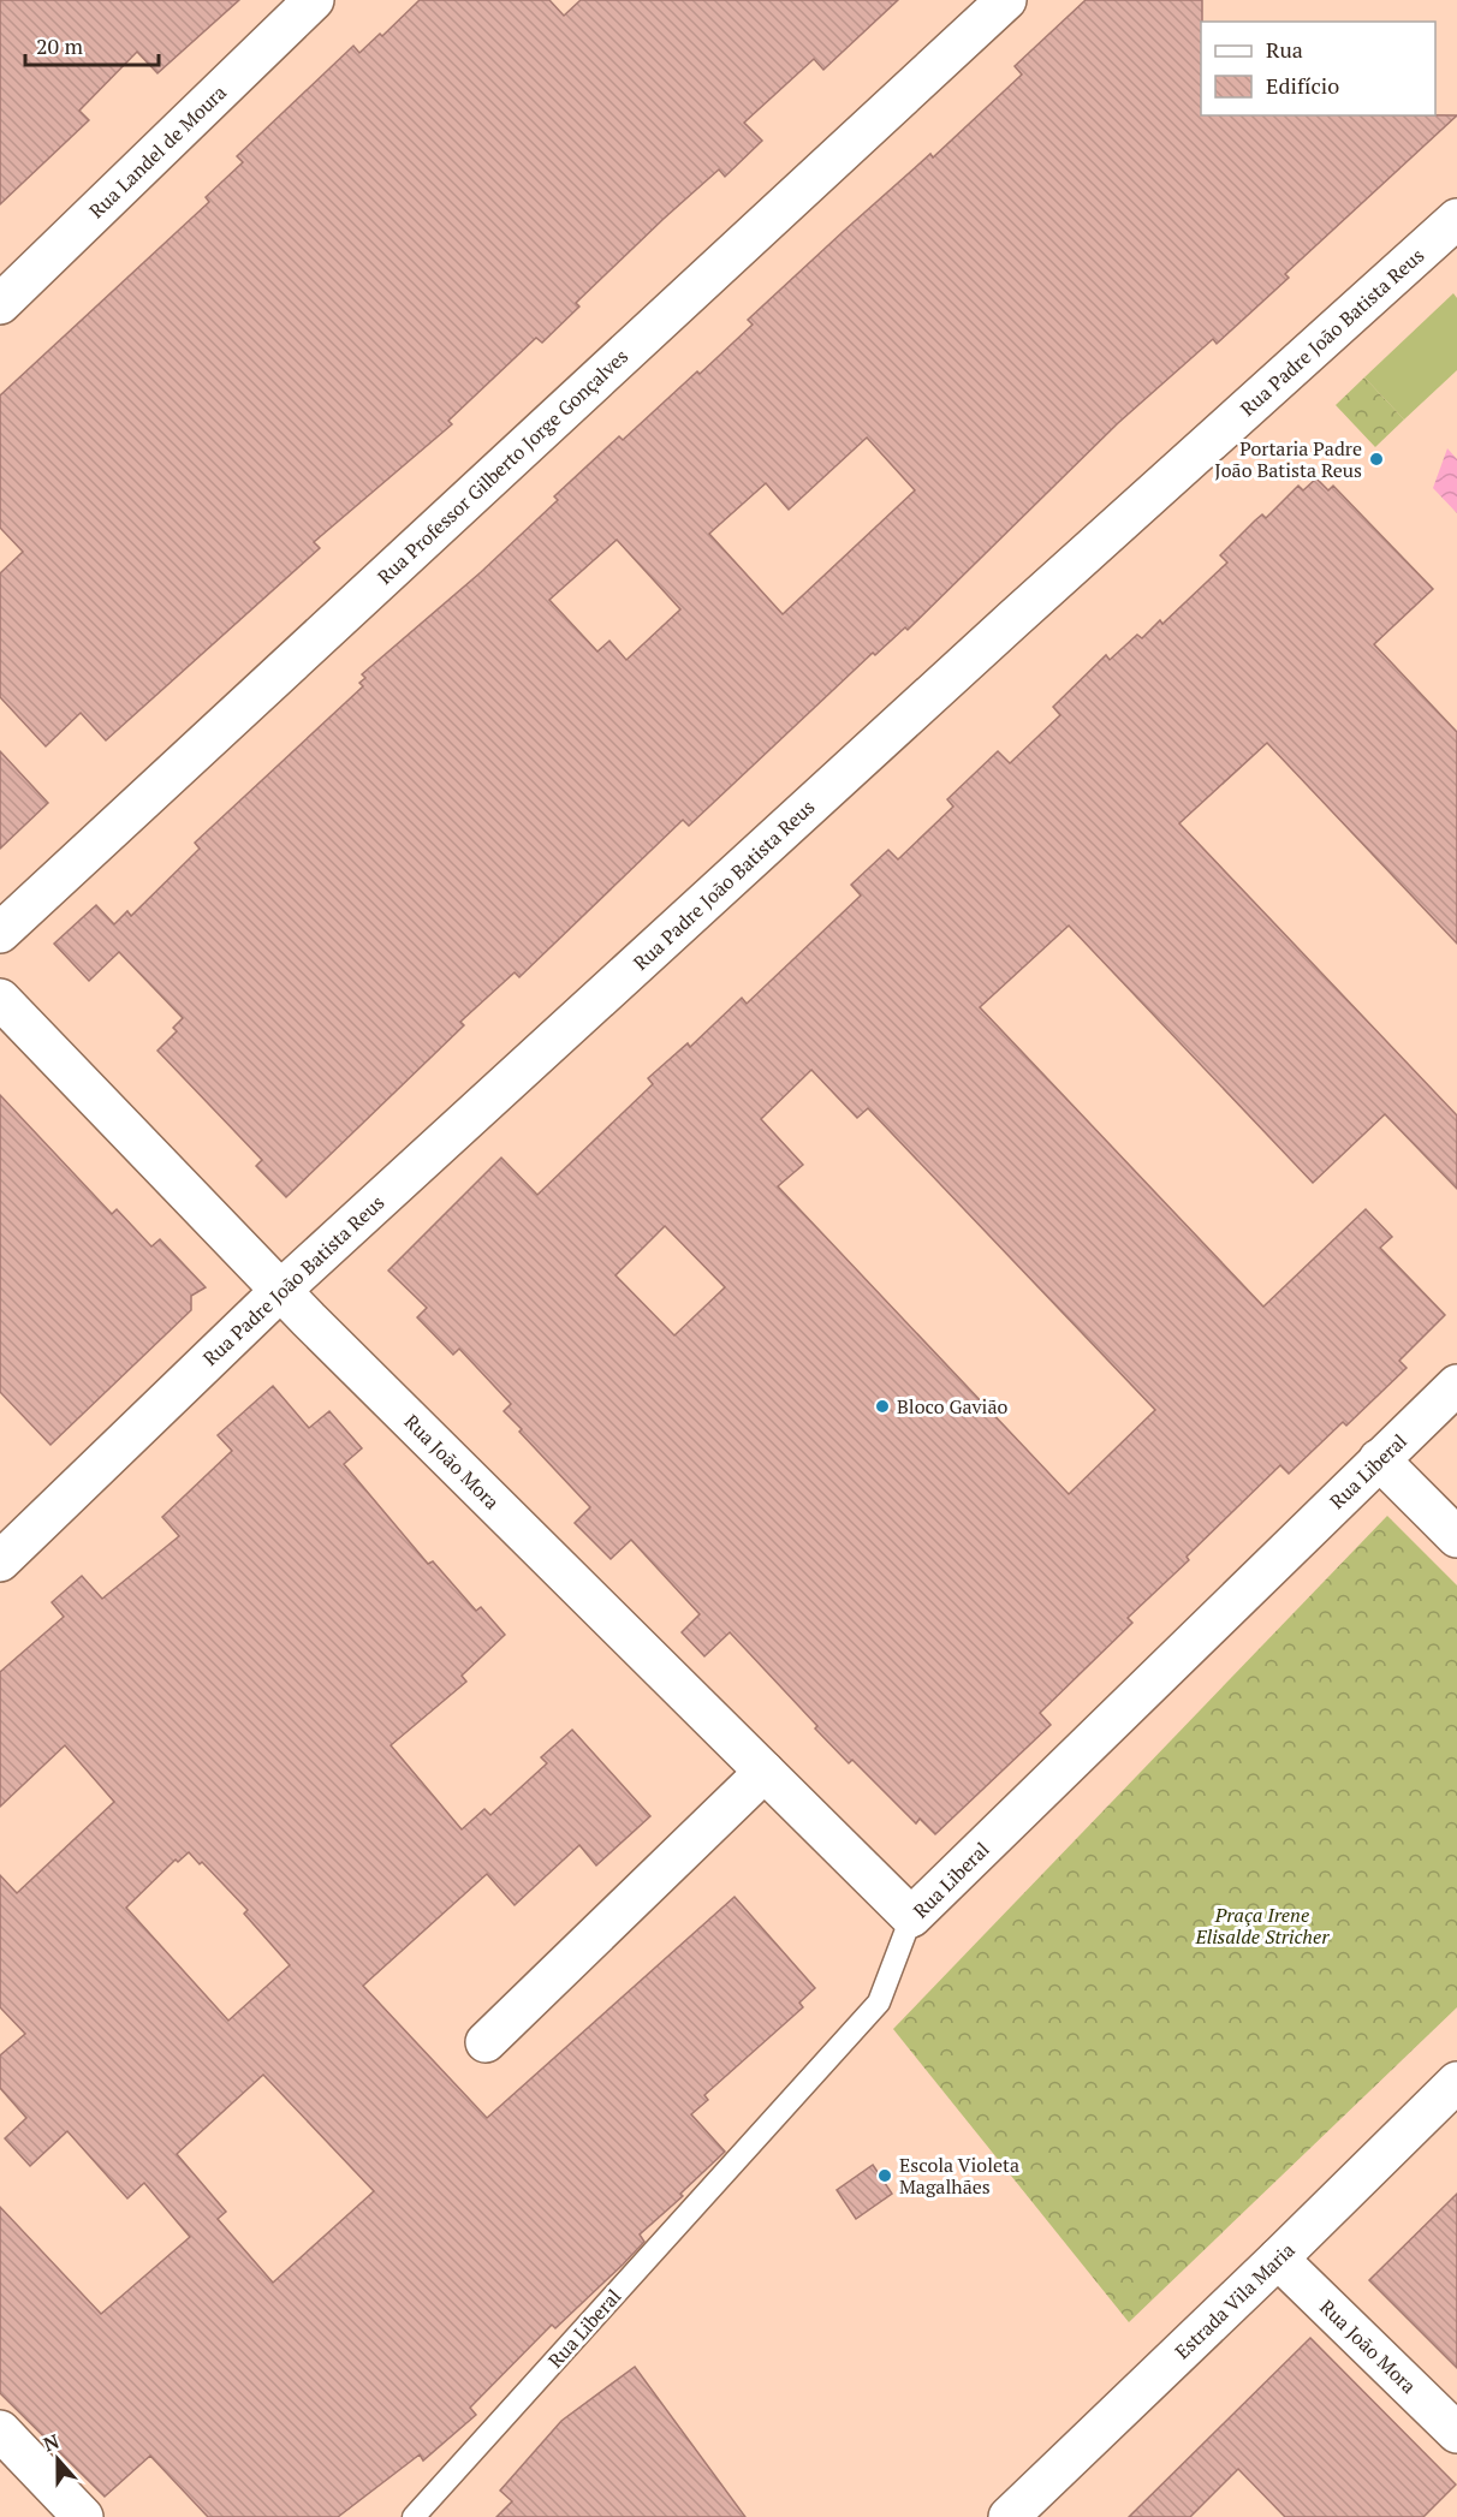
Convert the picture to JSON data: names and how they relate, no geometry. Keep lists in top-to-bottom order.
{
  "streets": {
    "street": [
      "Rua Landel de Moura",
      "Rua Padre João Batista Reus",
      "Rua Professor Gilberto Jorge Gonçalves",
      "Rua João Mora",
      "Rua Liberal",
      "Estrada Vila Maria"
    ]
  },
  "crossings": [
    ["Rua Padre João Batista Reus", "Rua João Mora"],
    ["Rua João Mora", "Rua Liberal"],
    ["Rua João Mora", "Estrada Vila Maria"]
  ],
  "parks": ["Praça Irene Elisalde Stricher"],
  "places": ["Portaria Padre João Batista Reus", "Bloco Gavião", "Escola Violeta Magalhães"],
  "legend": ["Rua", "Edifício"],
  "scale_bar": "20 m",
  "north": "top"
}
